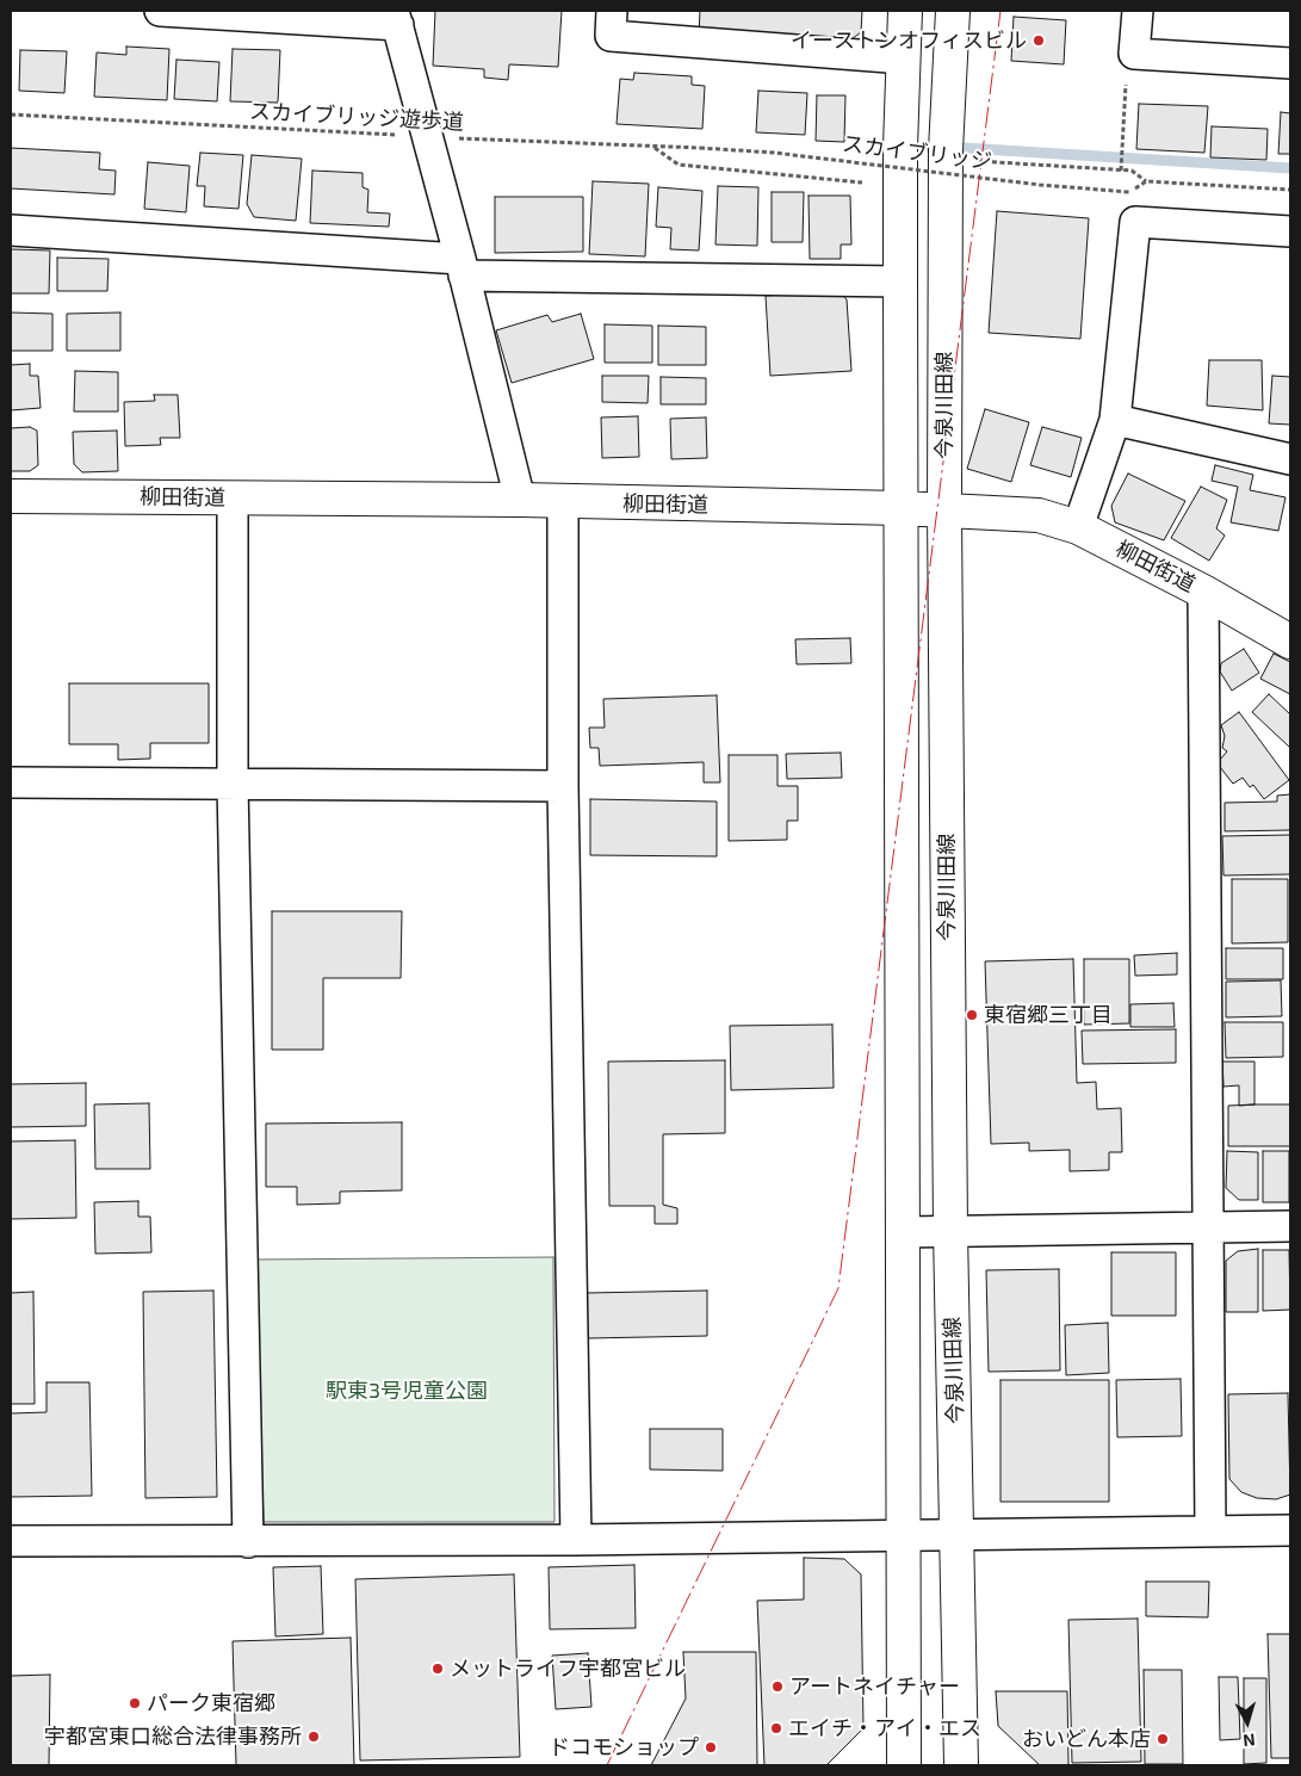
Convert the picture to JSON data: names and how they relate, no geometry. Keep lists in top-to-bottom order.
{
  "streets": {
    "street": ["今泉川田線", "柳田街道"],
    "path": ["スカイブリッジ遊歩道", "スカイブリッジ"]
  },
  "crossings": [
    ["スカイブリッジ遊歩道", "スカイブリッジ"],
    ["今泉川田線", "柳田街道"]
  ],
  "parks": ["駅東3号児童公園"],
  "places": [
    "イーストンオフィスビル",
    "東宿郷三丁目",
    "メットライフ宇都宮ビル",
    "アートネイチャー",
    "パーク東宿郷",
    "エイチ・アイ・エス",
    "宇都宮東口総合法律事務所",
    "おいどん本店",
    "ドコモショップ"
  ],
  "north": "bottom"
}
